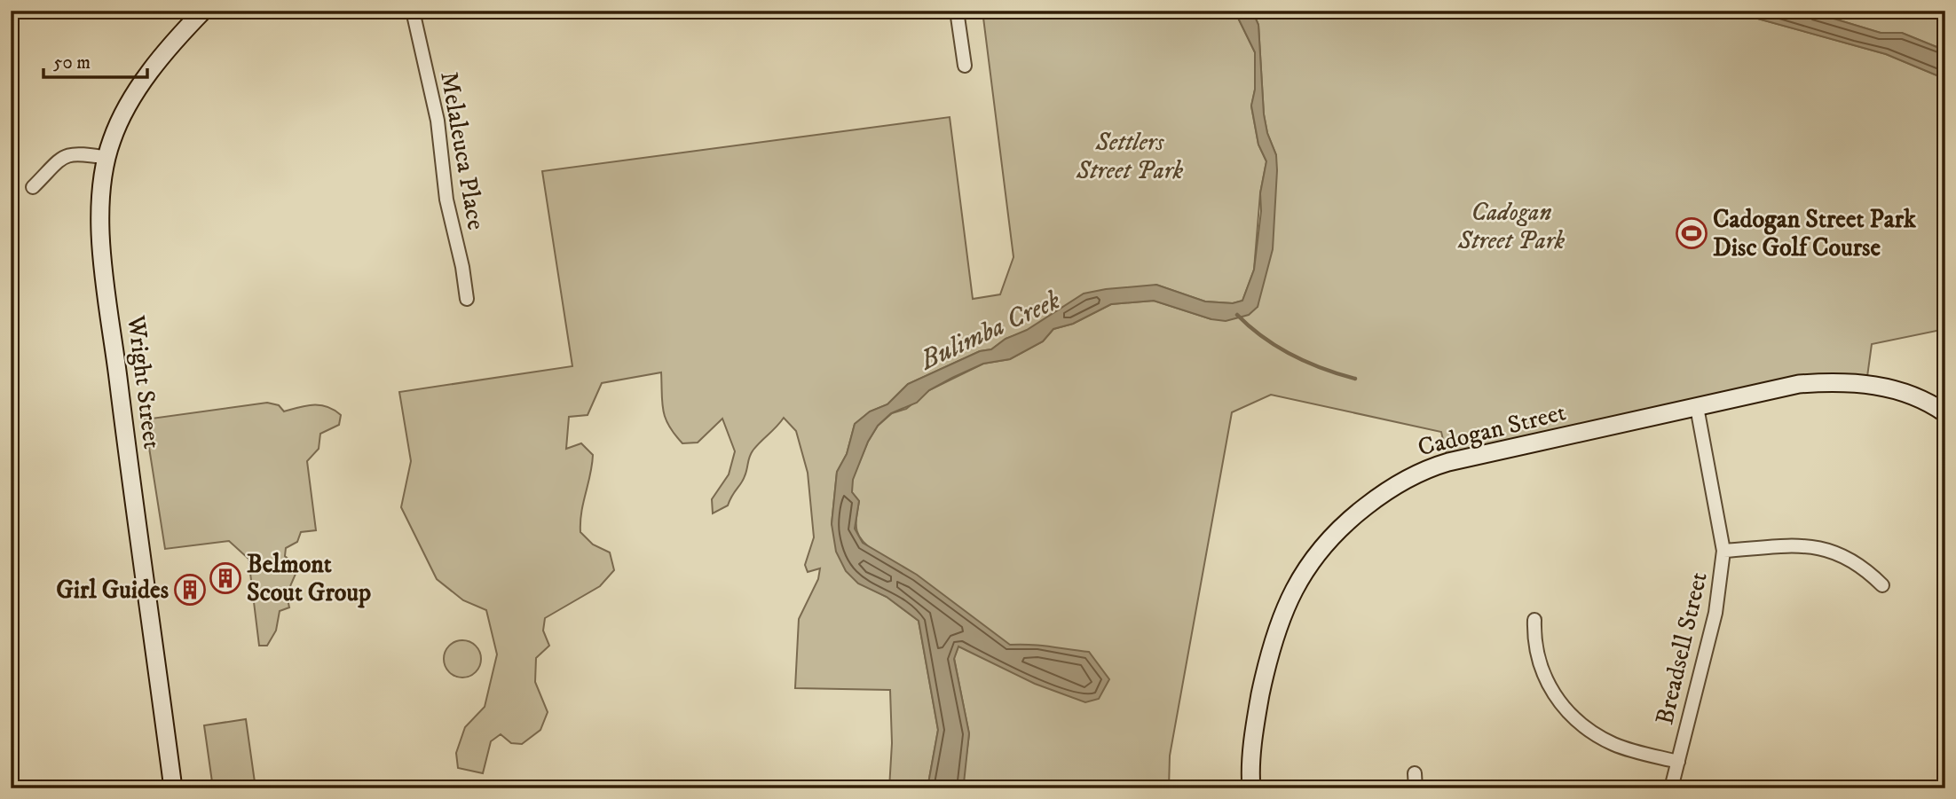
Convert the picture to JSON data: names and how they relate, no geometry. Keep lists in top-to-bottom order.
{
  "streets": {
    "street": [
      "Melaleuca Place",
      "Wright Street",
      "Cadogan Street",
      "Breadsell Street"
    ]
  },
  "crossings": [
    ["Cadogan Street", "Breadsell Street"]
  ],
  "water": ["Bulimba Creek"],
  "parks": ["Settlers Street Park", "Cadogan Street Park"],
  "places": {
    "sports": ["Cadogan Street Park Disc Golf Course"],
    "building": ["Belmont Scout Group", "Girl Guides"]
  },
  "scale_bar": "50 m"
}
